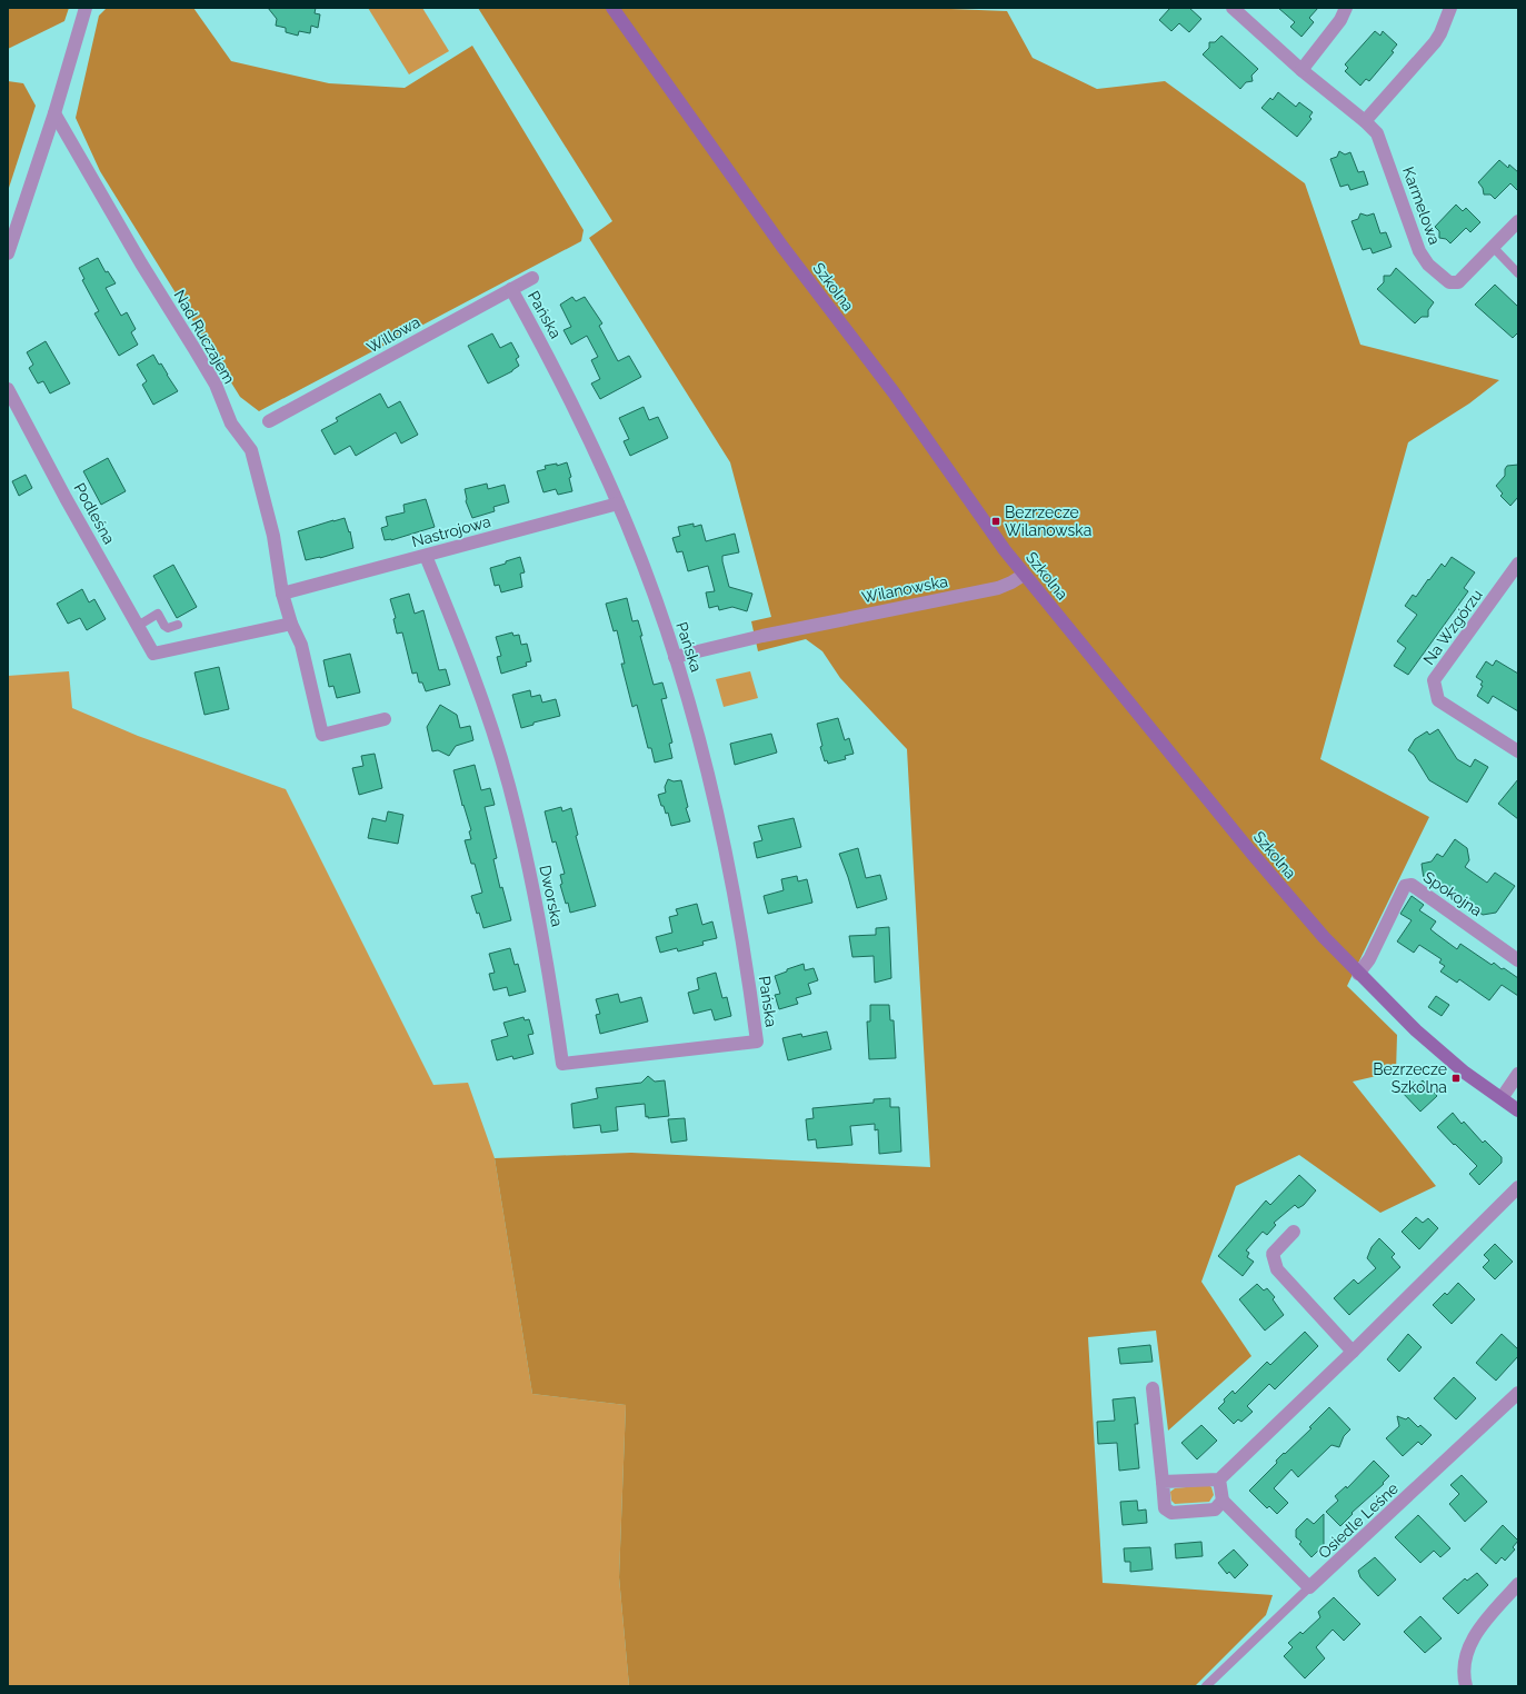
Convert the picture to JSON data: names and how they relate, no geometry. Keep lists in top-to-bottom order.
{
  "streets": {
    "street": [
      "Karmelowa",
      "Szkolna",
      "Pańska",
      "Willowa",
      "Nad Ruczajem",
      "Podleśna",
      "Nastrojowa",
      "Wilanowska",
      "Na Wzgórzu",
      "Spokojna",
      "Dworska",
      "Osiedle Leśne"
    ]
  },
  "crossings": [
    ["Szkolna", "Wilanowska"],
    ["Szkolna", "Spokojna"],
    ["Pańska", "Willowa"],
    ["Pańska", "Nastrojowa"],
    ["Pańska", "Wilanowska"],
    ["Pańska", "Dworska"],
    ["Nad Ruczajem", "Podleśna"],
    ["Nad Ruczajem", "Nastrojowa"],
    ["Nastrojowa", "Dworska"]
  ],
  "places": {
    "transit": ["Bezrzecze Wilanowska", "Bezrzecze Szkolna"]
  }
}
